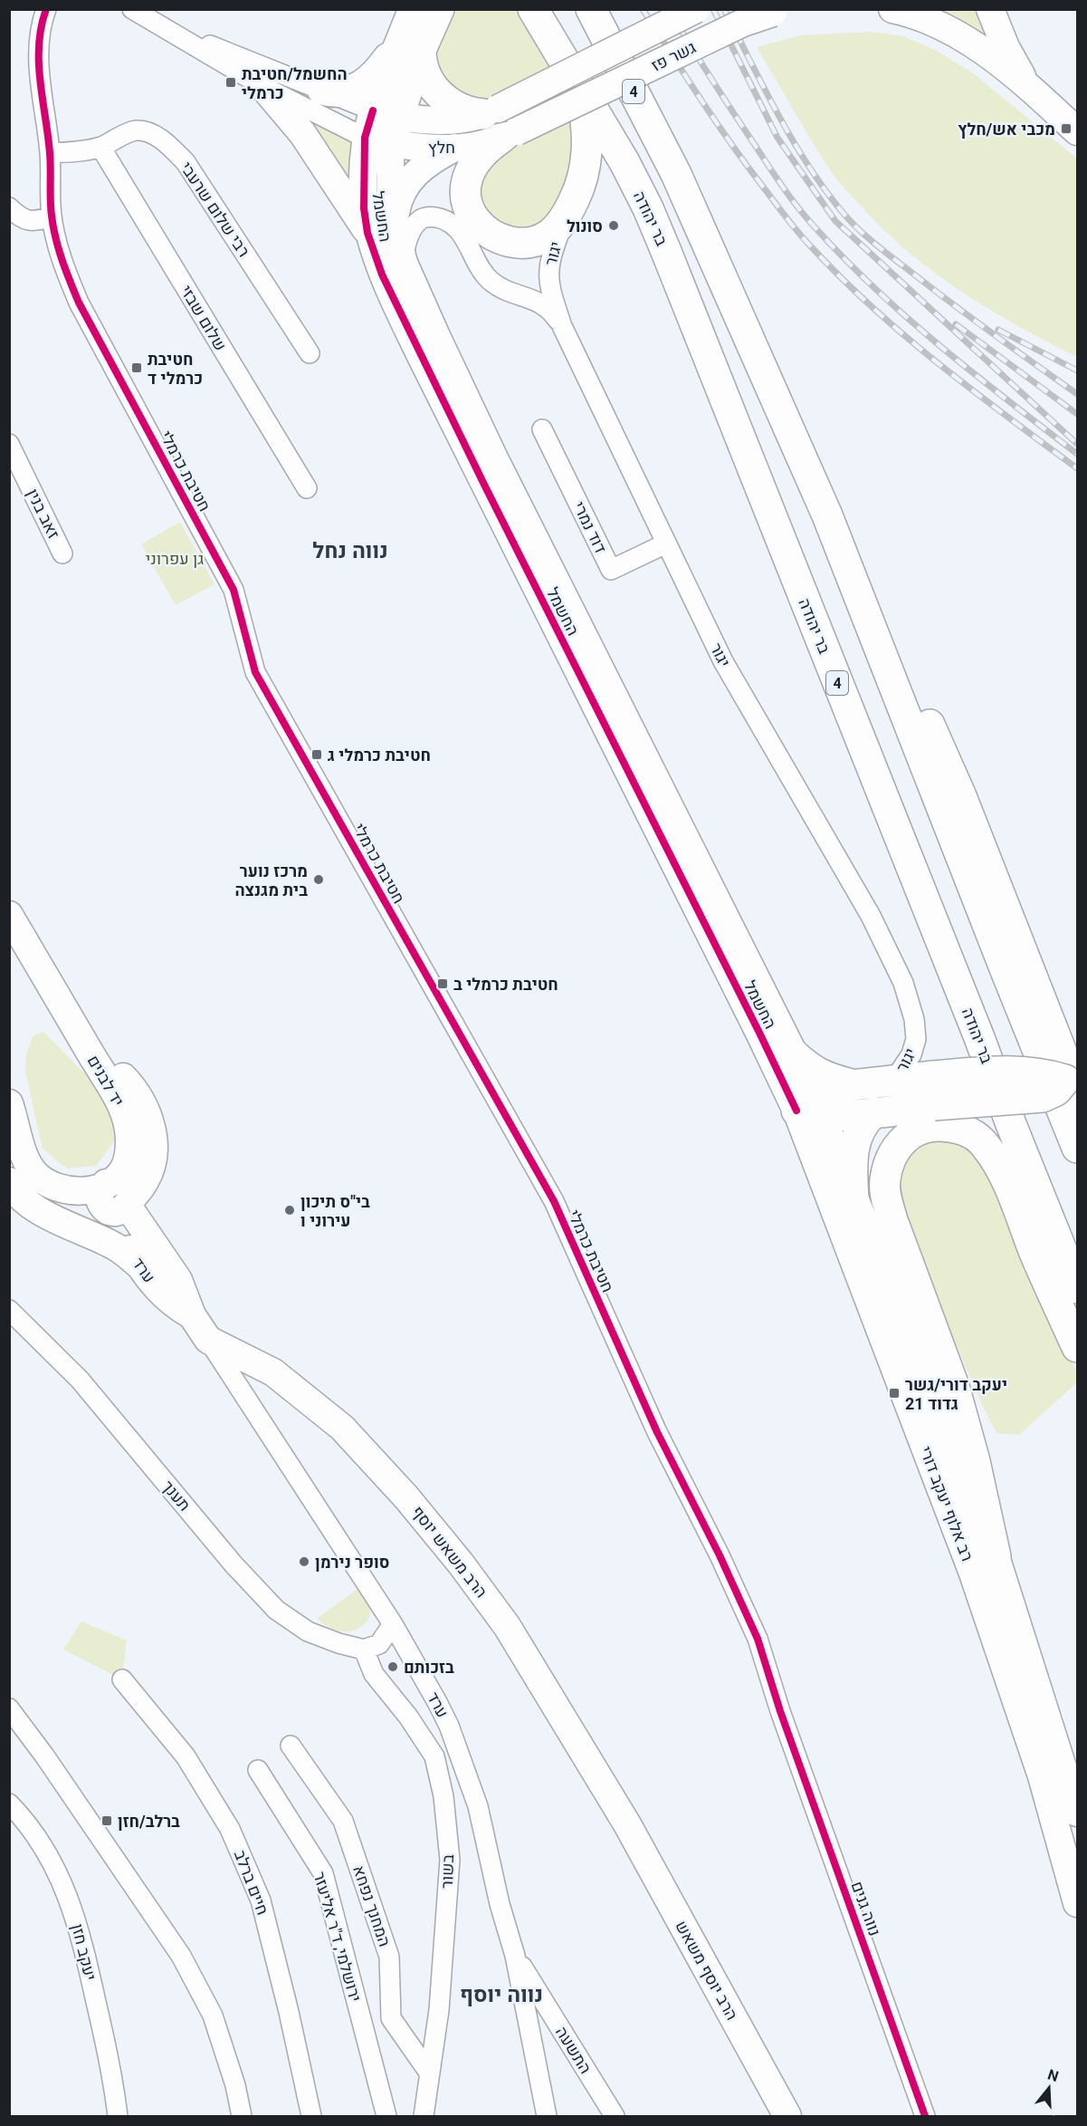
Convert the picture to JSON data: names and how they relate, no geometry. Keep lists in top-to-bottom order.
{
  "streets": {
    "highway": ["4", "בר יהודה"],
    "street": [
      "גשר פז",
      "חלץ",
      "רבי שלום שרעבי",
      "החשמל",
      "יגור",
      "שלום שבזי",
      "חטיבת כרמלי",
      "זאב בנין",
      "דוד נמרי",
      "יד לבנים",
      "ערד",
      "תענך",
      "רב אלוף יעקב דורי",
      "הרב משאש יוסף",
      "בשור",
      "חיים ברלב",
      "המחנך נפחא",
      "נווה גנים",
      "ירושלמי, ד\"ר אליעזר",
      "יעקב חזן",
      "הרב יוסף משאש",
      "התשעה"
    ]
  },
  "crossings": [
    ["גשר פז", "חלץ"],
    ["חלץ", "החשמל"],
    ["רבי שלום שרעבי", "שלום שבזי"],
    ["רבי שלום שרעבי", "חטיבת כרמלי"],
    ["החשמל", "רב אלוף יעקב דורי"],
    ["יגור", "דוד נמרי"],
    ["חטיבת כרמלי", "נווה גנים"],
    ["יד לבנים", "ערד"],
    ["ערד", "הרב משאש יוסף"],
    ["ערד", "התשעה"],
    ["תענך", "בשור"],
    ["הרב משאש יוסף", "הרב יוסף משאש"],
    ["בשור", "המחנך נפחא"]
  ],
  "districts": ["נווה נחל", "נווה יוסף"],
  "parks": ["גן עפרוני"],
  "places": {
    "transit": [
      "החשמל/חטיבת כרמלי",
      "מכבי אש/חלץ",
      "חטיבת כרמלי ד",
      "חטיבת כרמלי ג",
      "חטיבת כרמלי ב",
      "יעקב דורי/גשר גדוד 21",
      "ברלב/חזן"
    ],
    "other": [
      "סונול",
      "מרכז נוער בית מגנצה",
      "בי\"ס תיכון עירוני ו",
      "סופר נירמן",
      "בזכותם"
    ]
  },
  "north": "top"
}
